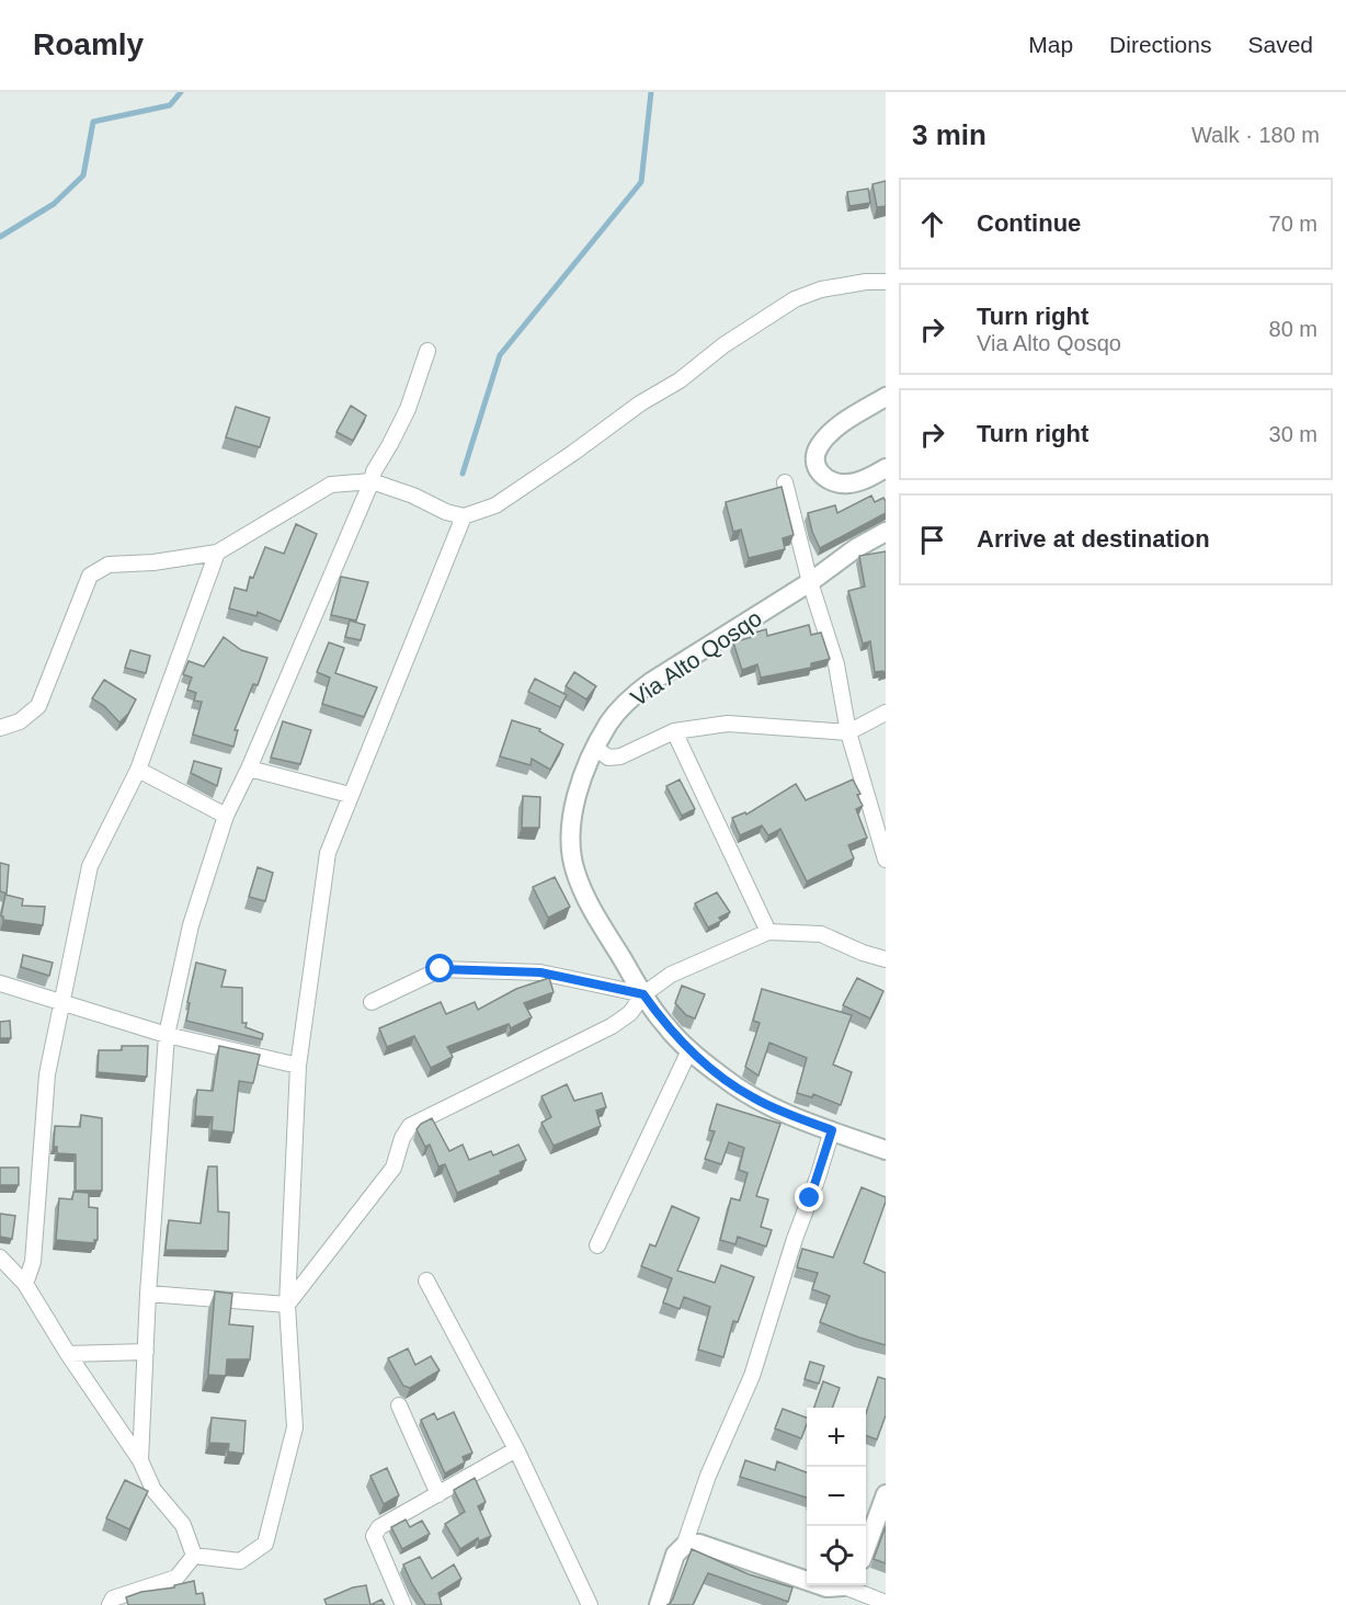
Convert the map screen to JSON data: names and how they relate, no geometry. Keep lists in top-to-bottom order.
{
  "streets": {
    "street": ["Via Alto Qosqo"]
  },
  "page": {
    "header": "Roamly",
    "nav": ["Map", "Directions", "Saved"],
    "heading": ["3 min", "Walk · 180 m"],
    "list": [
      ["Continue", "70 m"],
      ["Turn right", "Via Alto Qosqo", "80 m"],
      ["Turn right", "30 m"],
      "Arrive at destination"
    ],
    "map_buttons": ["+", "−"]
  }
}
